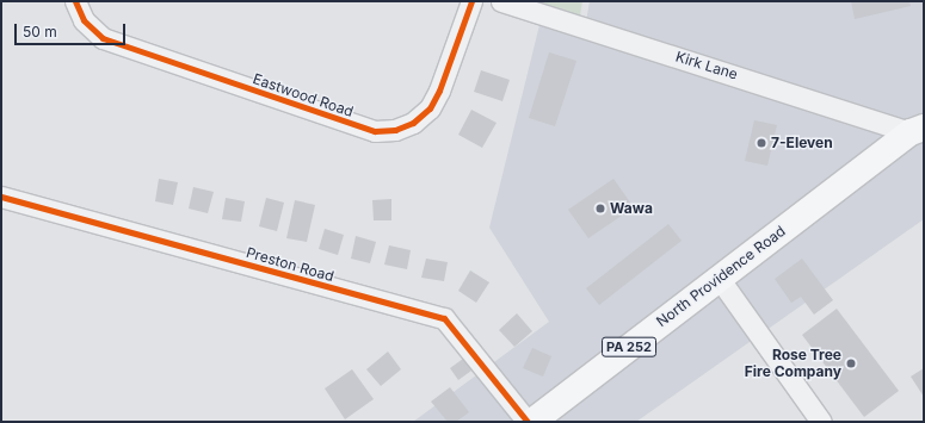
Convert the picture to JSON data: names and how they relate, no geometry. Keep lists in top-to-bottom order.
{
  "streets": {
    "main road": ["North Providence Road", "PA 252"],
    "street": ["Kirk Lane", "Eastwood Road", "Preston Road"]
  },
  "crossings": [
    ["Kirk Lane", "North Providence Road"]
  ],
  "places": ["7-Eleven", "Wawa", "Rose Tree Fire Company"],
  "scale_bar": "50 m"
}
